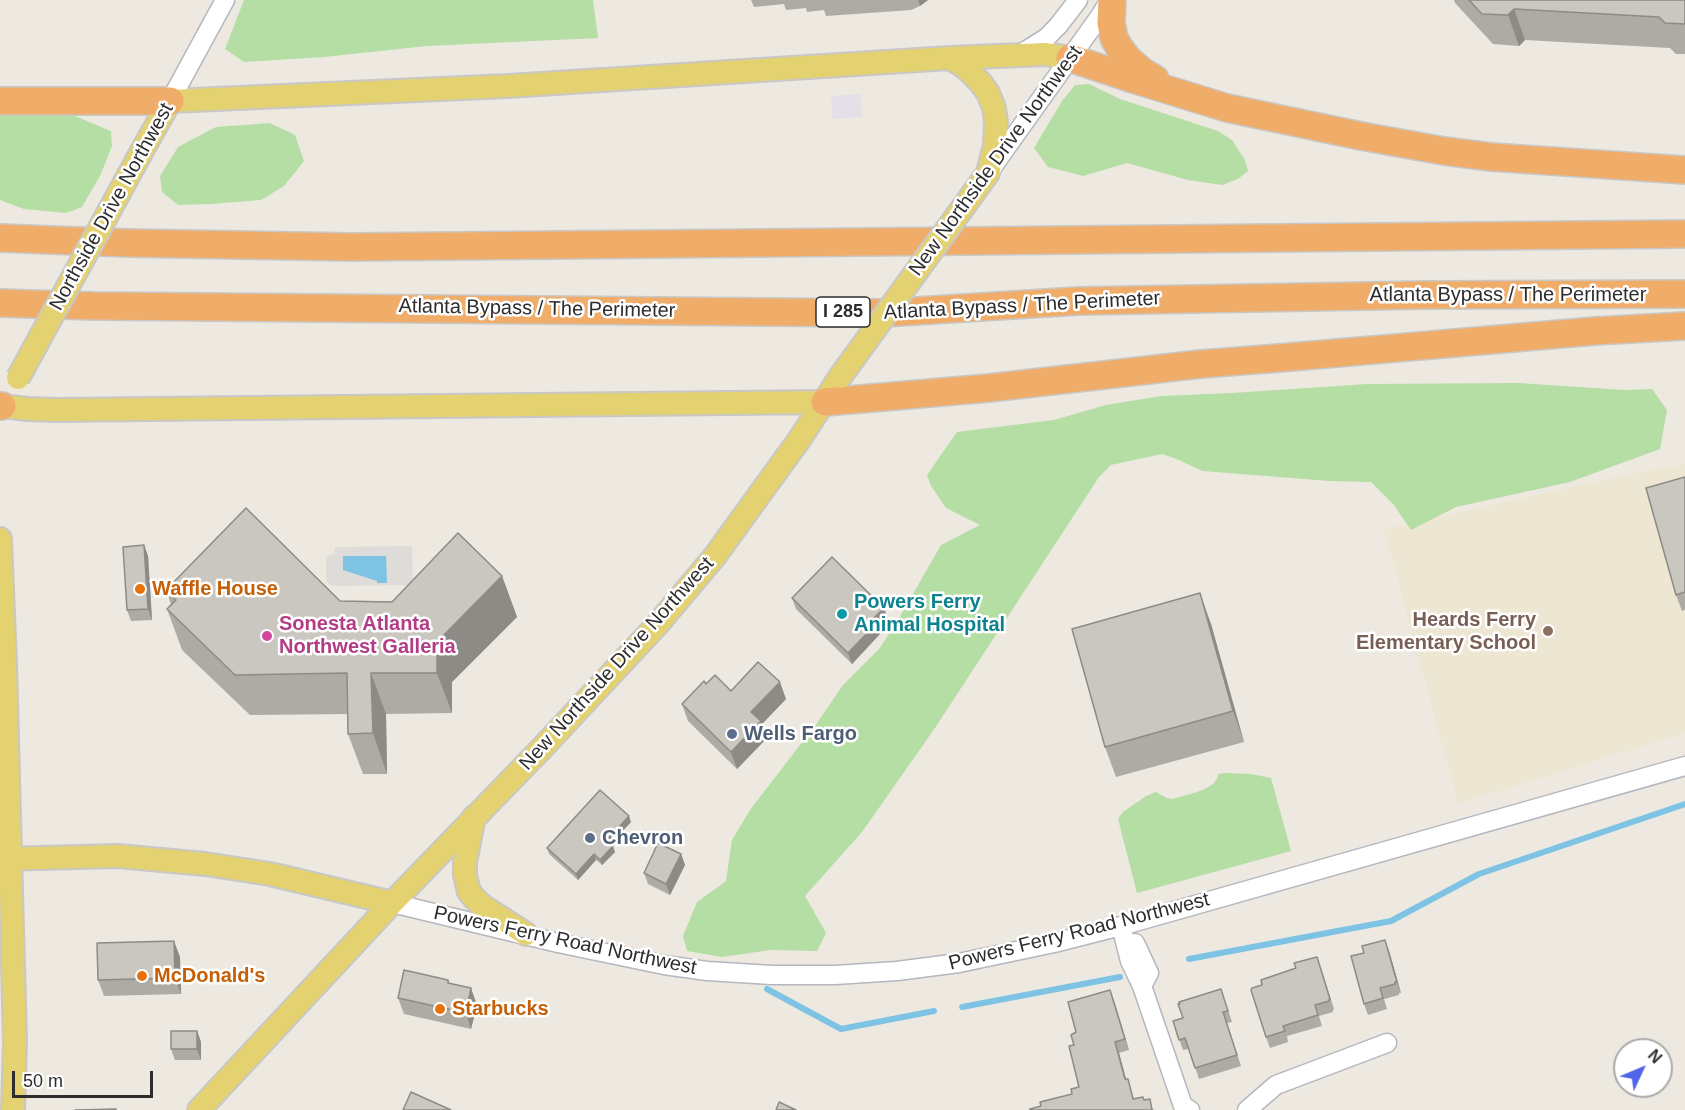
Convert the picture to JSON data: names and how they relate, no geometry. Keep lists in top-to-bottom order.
{
  "streets": {
    "highway": ["Atlanta Bypass / The Perimeter", "I 285"],
    "main road": ["New Northside Drive Northwest", "Northside Drive Northwest", "Powers Ferry Road Northwest"]
  },
  "crossings": [
    ["New Northside Drive Northwest", "Powers Ferry Road Northwest"]
  ],
  "places": [
    "Waffle House",
    "Powers Ferry Animal Hospital",
    "Heards Ferry Elementary School",
    "Sonesta Atlanta Northwest Galleria",
    "Wells Fargo",
    "Chevron",
    "McDonald's",
    "Starbucks"
  ],
  "scale_bar": "50 m",
  "north": "top right"
}
